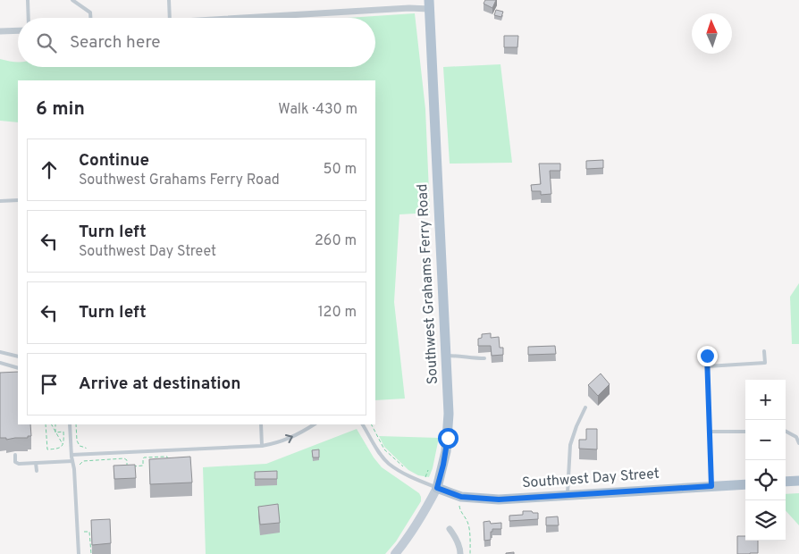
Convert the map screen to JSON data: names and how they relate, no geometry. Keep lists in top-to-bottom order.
{
  "streets": {
    "main road": ["Southwest Grahams Ferry Road", "Southwest Day Street"]
  },
  "crossings": [
    ["Southwest Grahams Ferry Road", "Southwest Day Street"]
  ],
  "north": "top",
  "page": {
    "search": "Search here",
    "heading": ["6 min", "Walk · 430 m"],
    "list": [
      ["Continue", "Southwest Grahams Ferry Road", "50 m"],
      ["Turn left", "Southwest Day Street", "260 m"],
      ["Turn left", "120 m"],
      "Arrive at destination"
    ],
    "map_buttons": ["+", "−"]
  }
}
